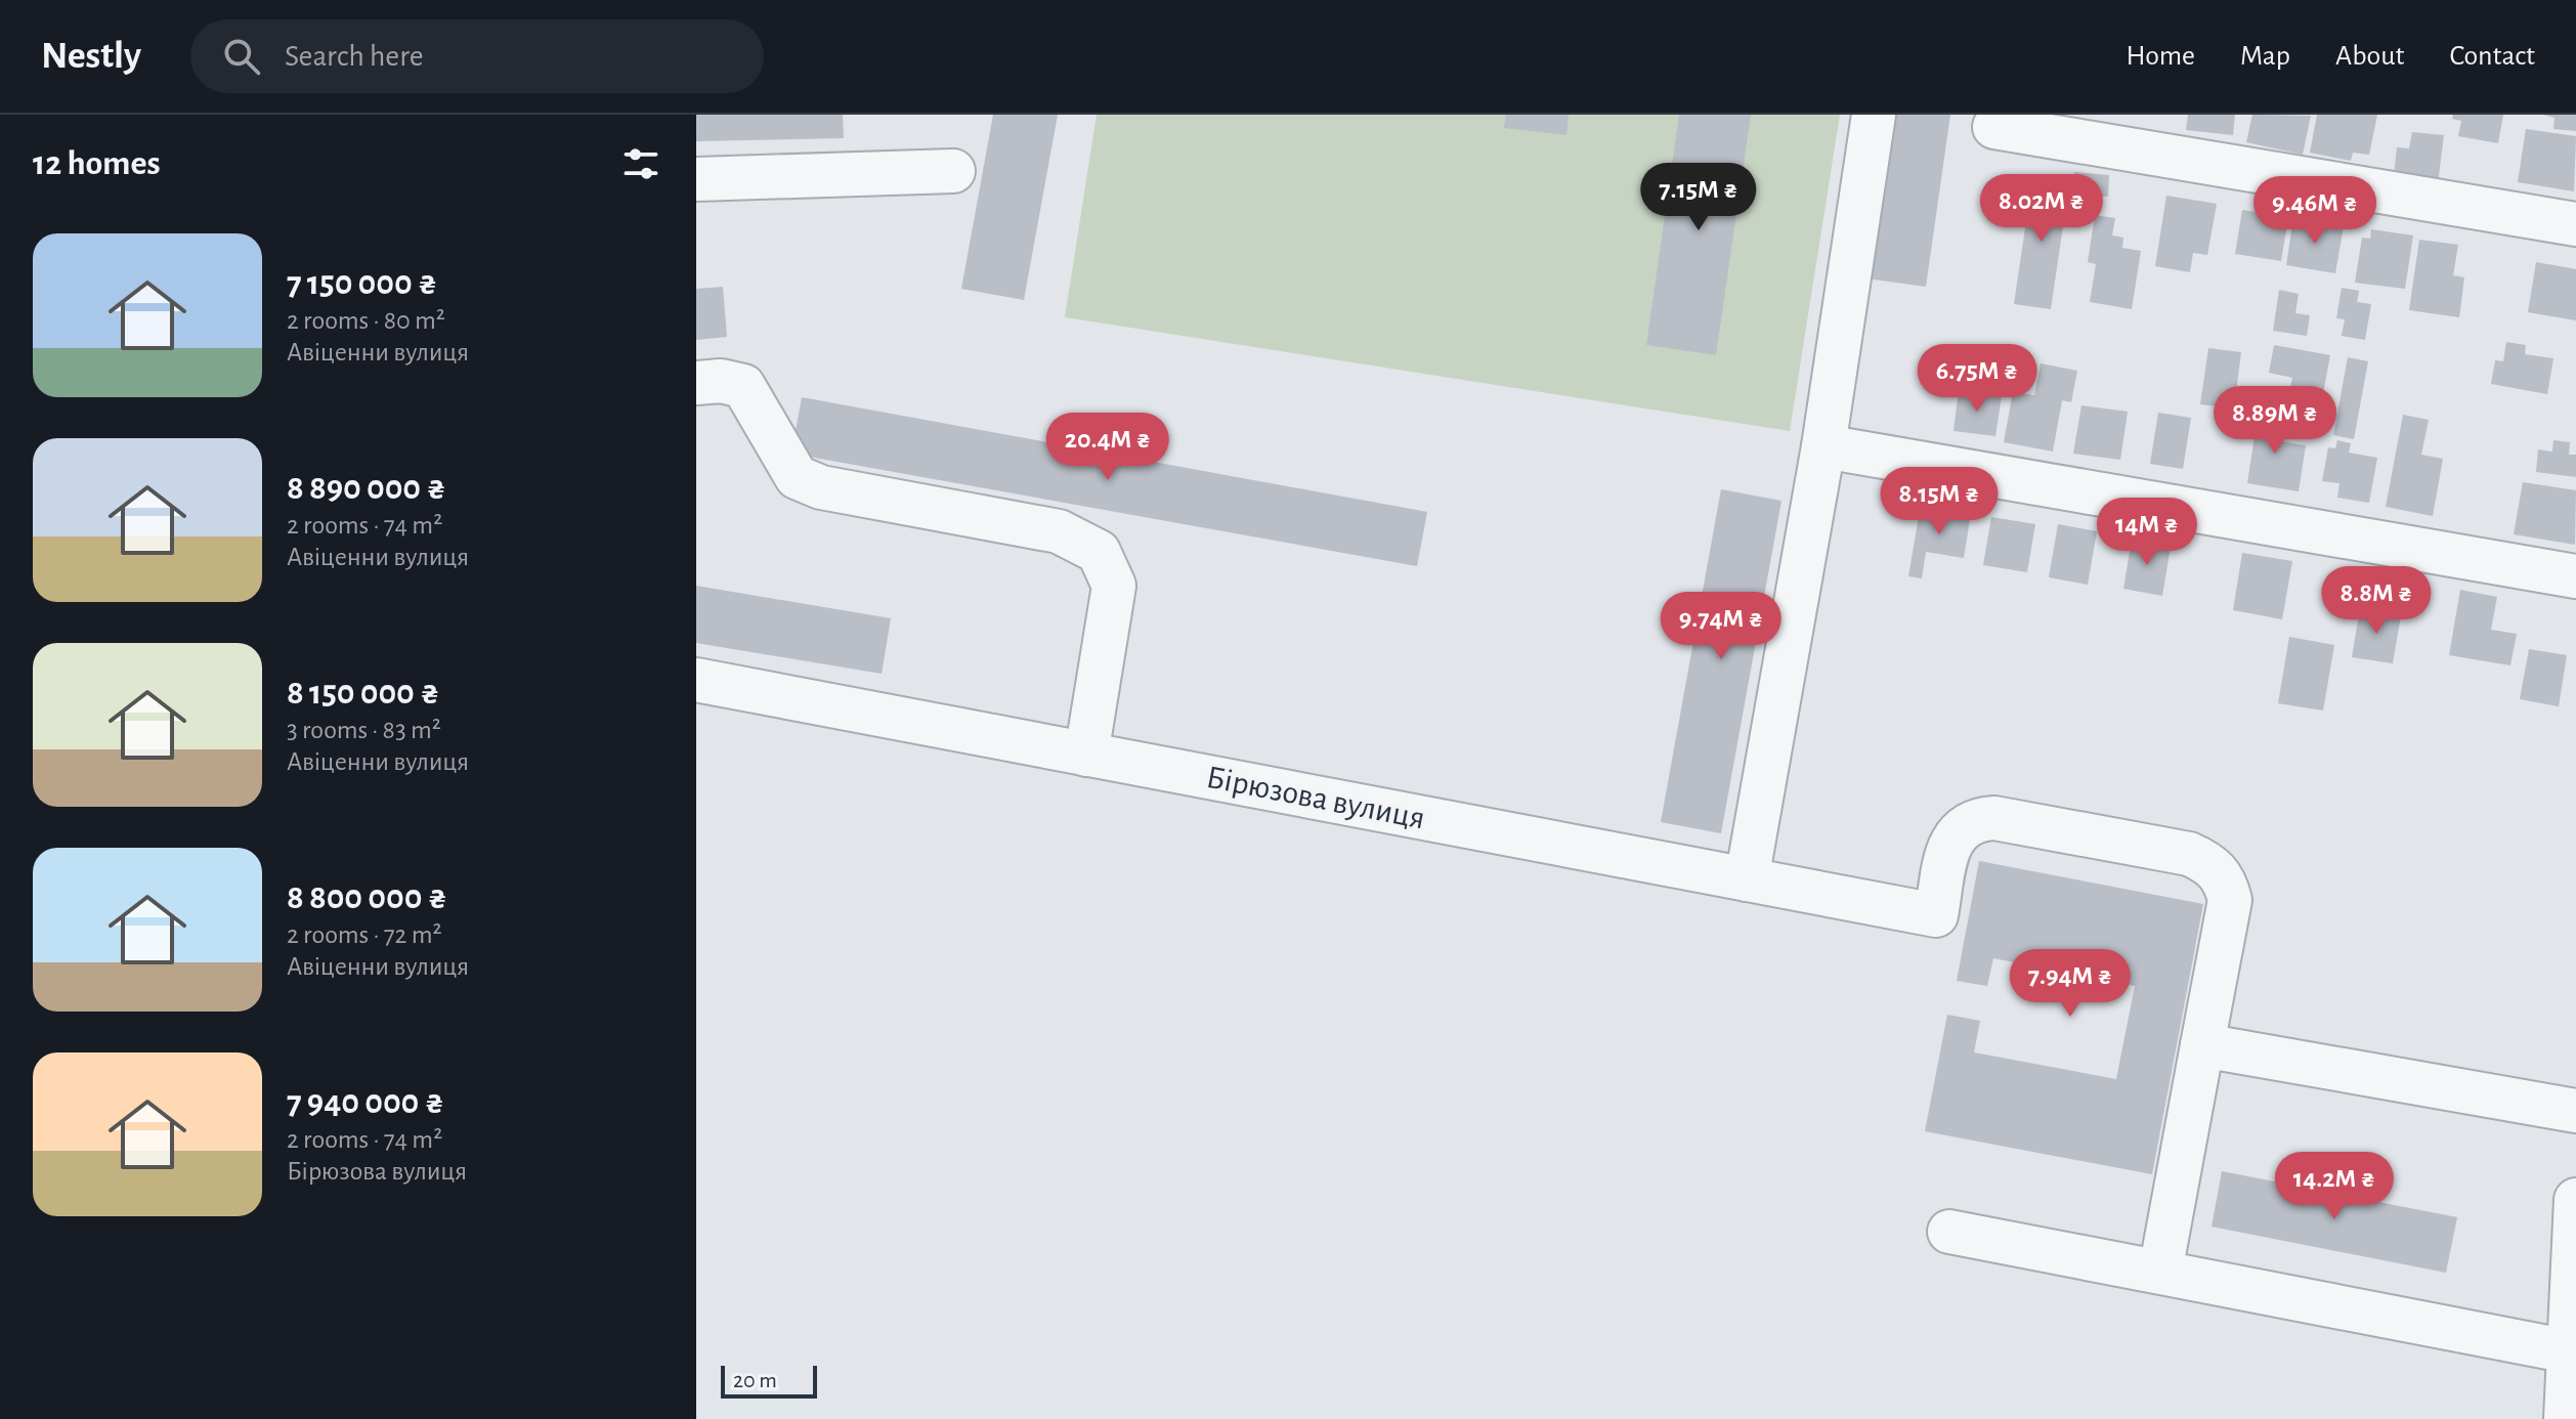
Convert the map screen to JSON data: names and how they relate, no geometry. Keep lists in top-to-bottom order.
{
  "streets": {
    "street": ["Бірюзова вулиця"]
  },
  "scale_bar": "20 m",
  "page": {
    "header": "Nestly",
    "search": "Search here",
    "nav": [
      "Home",
      "Map",
      "About",
      "Contact"
    ],
    "heading": "12 homes",
    "price": [
      "7.15M ₴",
      "8.02M ₴",
      "9.46M ₴",
      "6.75M ₴",
      "8.89M ₴",
      "20.4M ₴",
      "8.15M ₴",
      "14M ₴",
      "8.8M ₴",
      "9.74M ₴",
      "7.94M ₴",
      "14.2M ₴"
    ],
    "list": [
      {
        "name": "7 150 000 ₴",
        "note": "2 rooms · 80 m² · Авіценни вулиця"
      },
      {
        "name": "8 890 000 ₴",
        "note": "2 rooms · 74 m² · Авіценни вулиця"
      },
      {
        "name": "8 150 000 ₴",
        "note": "3 rooms · 83 m² · Авіценни вулиця"
      },
      {
        "name": "8 800 000 ₴",
        "note": "2 rooms · 72 m² · Авіценни вулиця"
      },
      {
        "name": "7 940 000 ₴",
        "note": "2 rooms · 74 m² · Бірюзова вулиця"
      }
    ],
    "scale": "20 m"
  }
}
